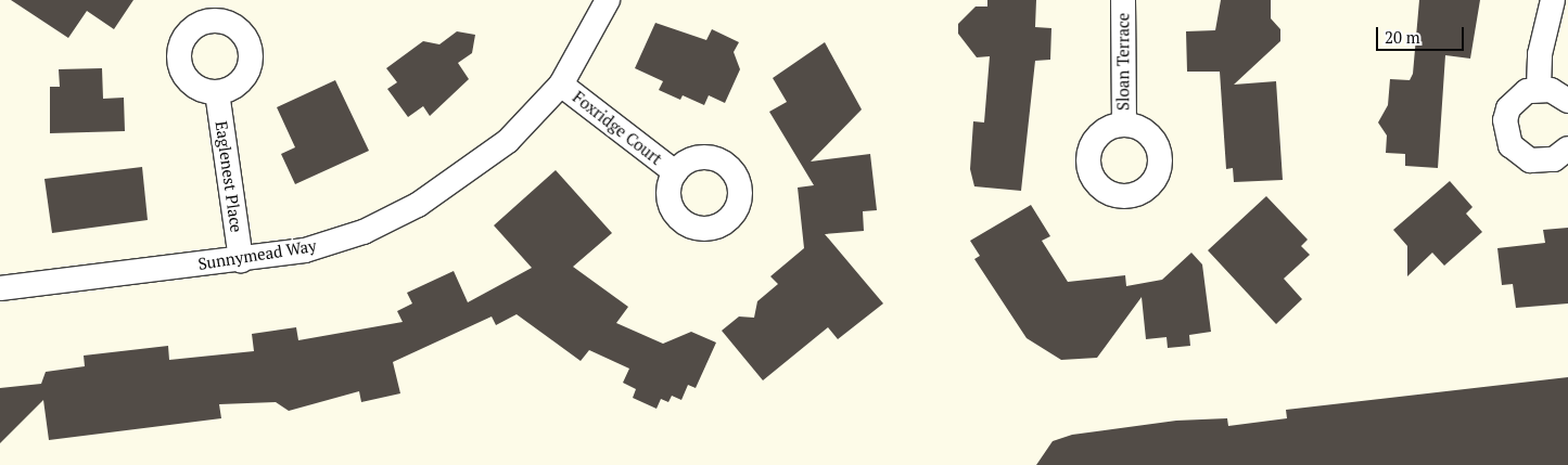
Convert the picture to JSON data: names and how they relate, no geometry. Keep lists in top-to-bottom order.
{
  "streets": {
    "street": [
      "Sloan Terrace",
      "Foxridge Court",
      "Eaglenest Place",
      "Sunnymead Way"
    ]
  },
  "crossings": [
    ["Foxridge Court", "Sunnymead Way"],
    ["Eaglenest Place", "Sunnymead Way"]
  ],
  "scale_bar": "20 m"
}
